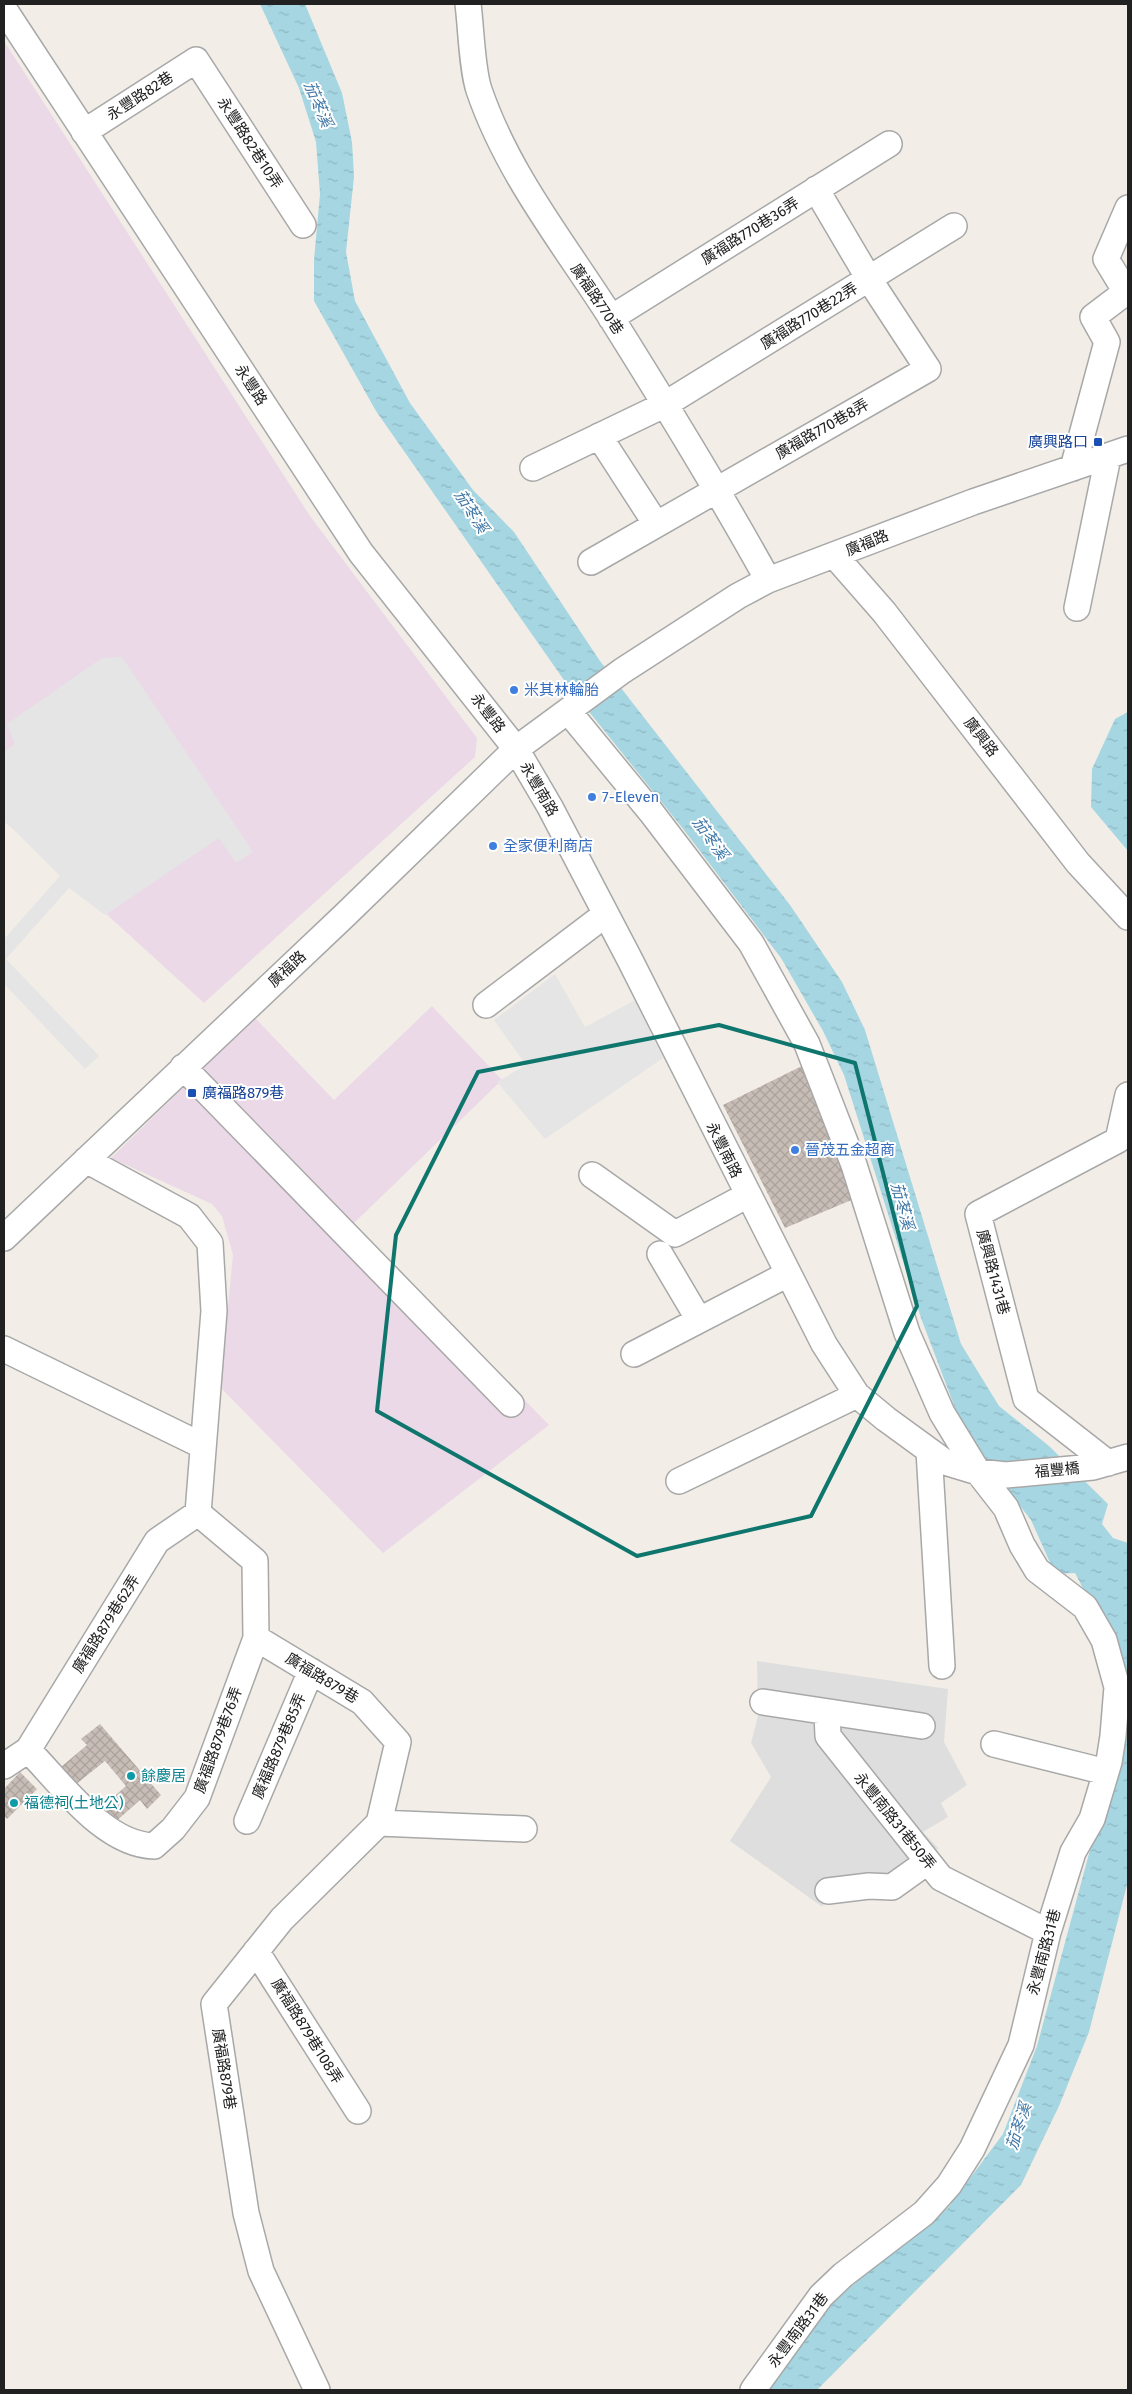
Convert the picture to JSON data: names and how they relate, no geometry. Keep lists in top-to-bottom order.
{
  "streets": {
    "street": [
      "永豐路82巷",
      "永豐路82巷10弄",
      "廣福路770巷36弄",
      "廣福路770巷",
      "廣福路770巷22弄",
      "永豐路",
      "廣福路770巷8弄",
      "廣福路",
      "廣興路",
      "永豐南路",
      "廣興路1431巷",
      "福豐橋",
      "廣福路879巷62弄",
      "廣福路879巷",
      "廣福路879巷76弄",
      "廣福路879巷85弄",
      "永豐南路31巷50弄",
      "永豐南路31巷",
      "廣福路879巷108弄"
    ]
  },
  "crossings": [
    ["永豐路82巷", "永豐路82巷10弄"],
    ["永豐路82巷", "永豐路"],
    ["廣福路770巷36弄", "廣福路770巷"],
    ["廣福路770巷", "廣福路770巷22弄"],
    ["廣福路770巷", "廣福路770巷8弄"],
    ["廣福路770巷", "廣福路"],
    ["廣福路770巷22弄", "廣福路770巷8弄"],
    ["永豐路", "廣福路"],
    ["永豐路", "永豐南路"],
    ["廣福路", "廣興路"],
    ["廣福路", "永豐南路"],
    ["廣福路", "永豐南路31巷"],
    ["永豐南路", "福豐橋"],
    ["永豐南路", "永豐南路31巷"],
    ["廣興路1431巷", "福豐橋"],
    ["廣福路879巷62弄", "廣福路879巷76弄"],
    ["廣福路879巷", "廣福路879巷76弄"],
    ["廣福路879巷", "廣福路879巷85弄"],
    ["廣福路879巷", "廣福路879巷108弄"],
    ["永豐南路31巷50弄", "永豐南路31巷"]
  ],
  "water": ["茄苳溪"],
  "places": {
    "transit": ["廣興路口", "廣福路879巷"],
    "other": [
      "米其林輪胎",
      "7-Eleven",
      "全家便利商店",
      "晉茂五金超商",
      "餘慶居",
      "福德祠(土地公)"
    ]
  }
}
